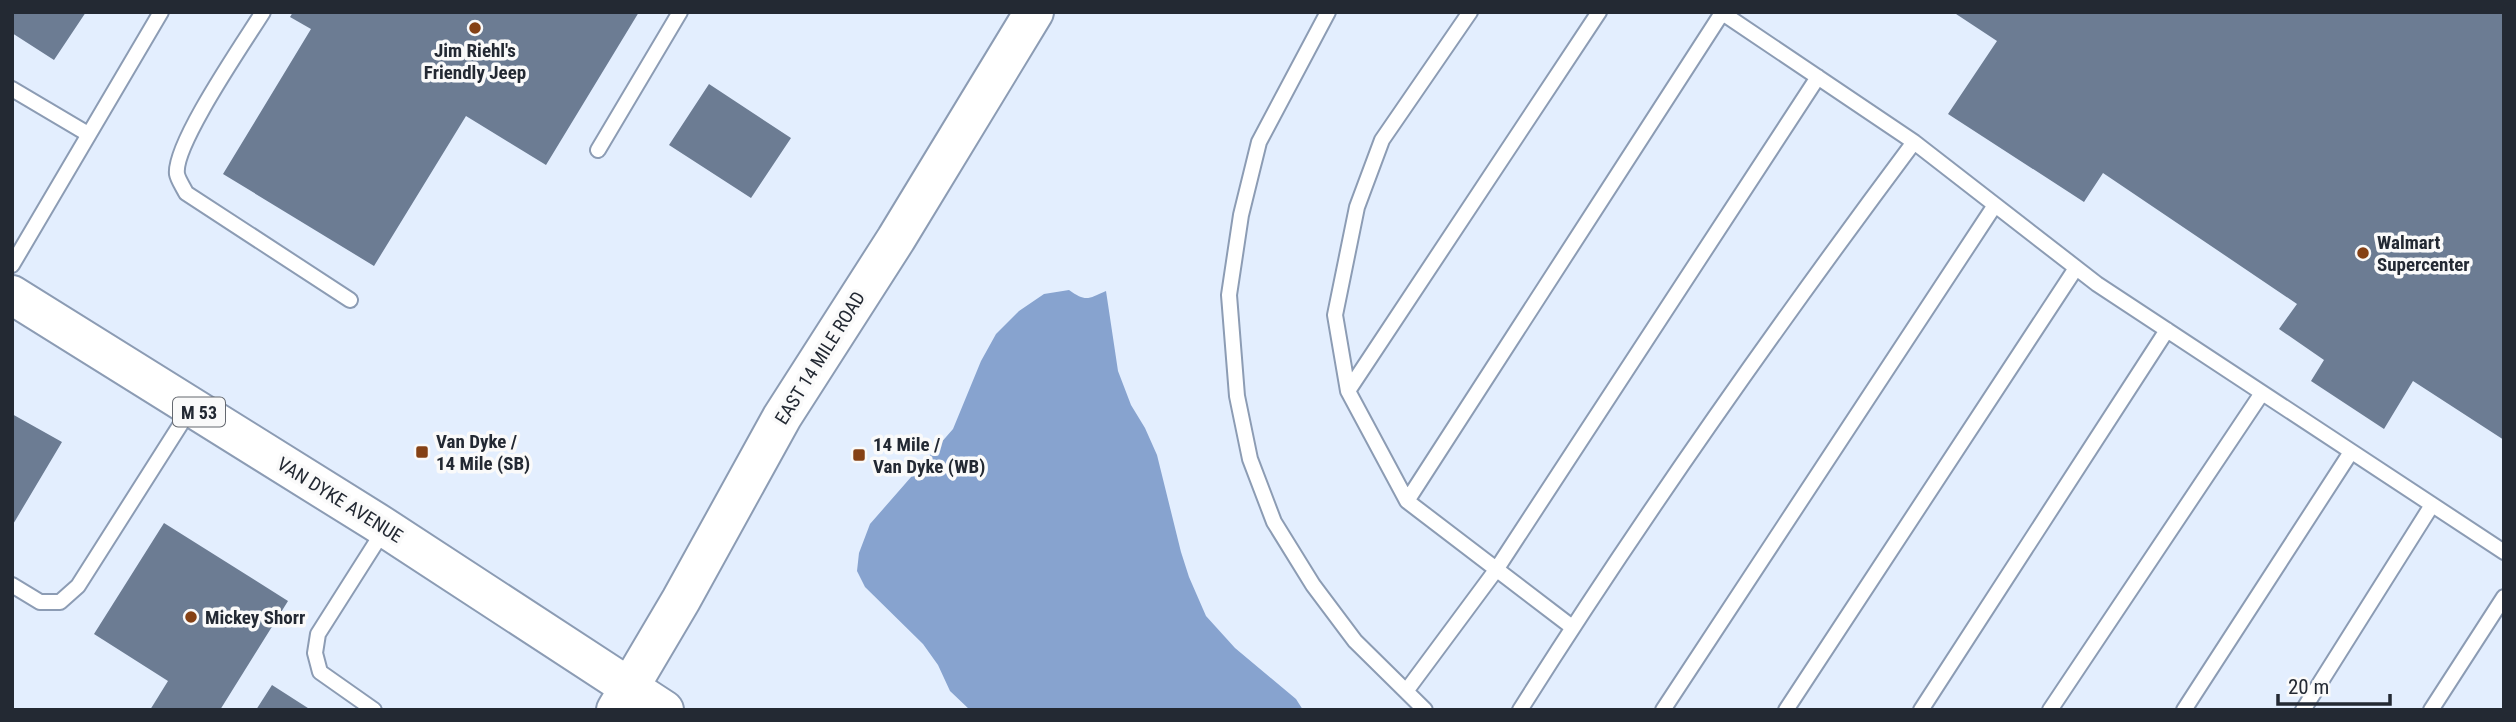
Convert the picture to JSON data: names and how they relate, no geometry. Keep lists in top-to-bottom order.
{
  "streets": {
    "main road": ["EAST 14 MILE ROAD", "M 53", "VAN DYKE AVENUE"]
  },
  "crossings": [
    ["EAST 14 MILE ROAD", "VAN DYKE AVENUE"]
  ],
  "places": {
    "other": ["Jim Riehl's Friendly Jeep", "Walmart Supercenter", "Mickey Shorr"],
    "transit": ["Van Dyke / 14 Mile (SB)", "14 Mile / Van Dyke (WB)"]
  },
  "scale_bar": "20 m"
}
